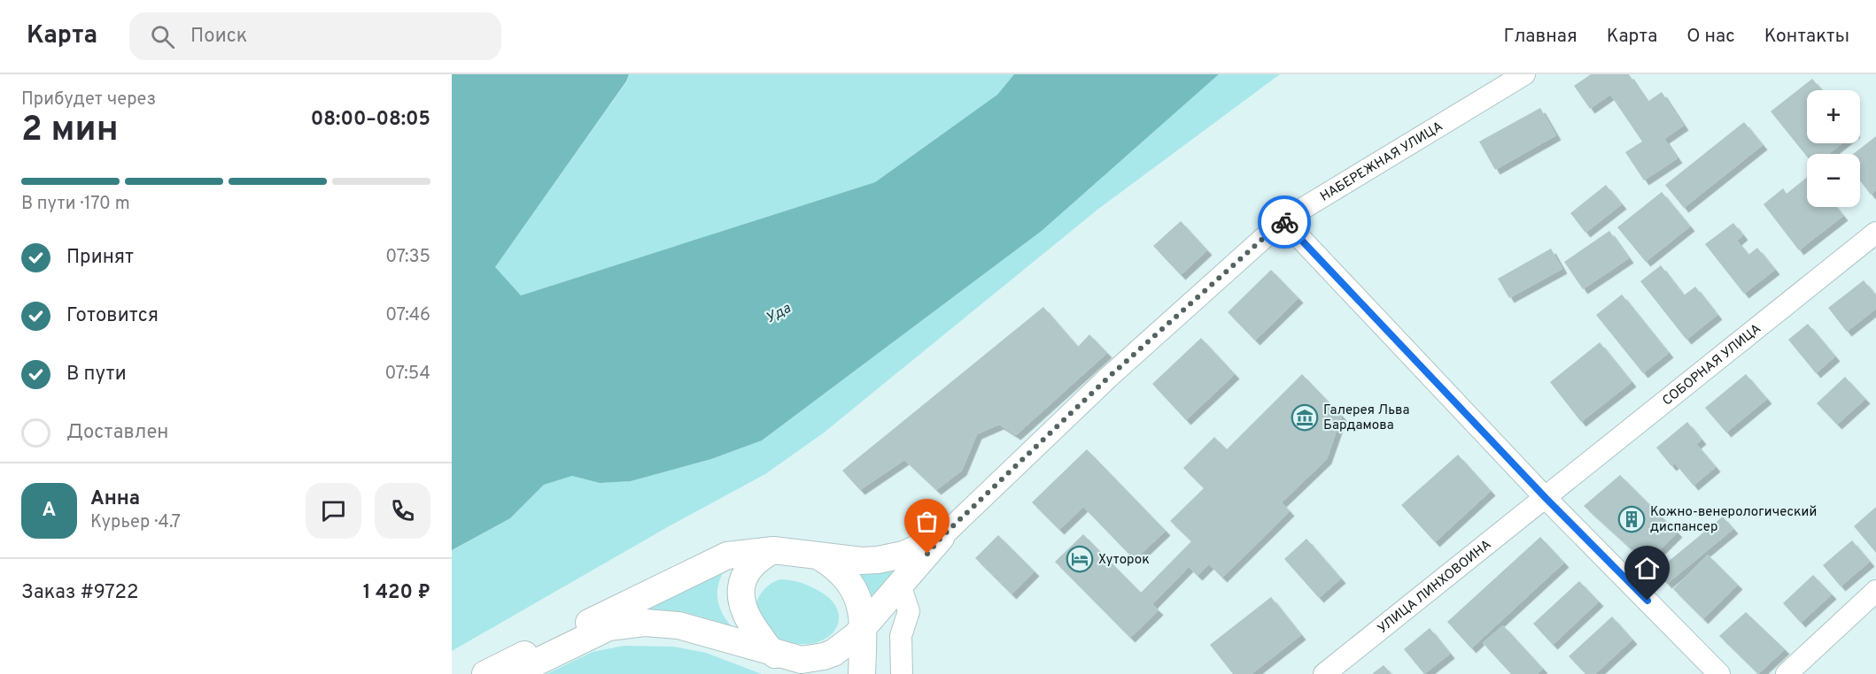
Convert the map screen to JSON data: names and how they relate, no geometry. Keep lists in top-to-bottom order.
{
  "streets": {
    "street": ["НАБЕРЕЖНАЯ УЛИЦА", "СОБОРНАЯ УЛИЦА", "УЛИЦА ЛИНХОВОИНА"]
  },
  "crossings": [
    ["СОБОРНАЯ УЛИЦА", "УЛИЦА ЛИНХОВОИНА"]
  ],
  "water": ["Уда"],
  "places": {
    "museum": ["Галерея Льва Бардамова"],
    "building": ["Кожно-венерологический диспансер"],
    "hotel": ["Хуторок"]
  },
  "page": {
    "header": "Карта",
    "search": "Поиск",
    "nav": [
      "Главная",
      "Карта",
      "О нас",
      "Контакты"
    ],
    "heading": ["2 мин", "Прибудет через", "08:00–08:05"],
    "panel": [
      "Анна",
      "Курьер · 4.7",
      "Заказ #9722",
      "1 420 ₽"
    ],
    "map_buttons": ["+", "−"],
    "bar": "В пути · 170 m",
    "list": [
      ["Принят", "07:35"],
      ["Готовится", "07:46"],
      ["В пути", "07:54"],
      "Доставлен"
    ],
    "round": "А"
  }
}
